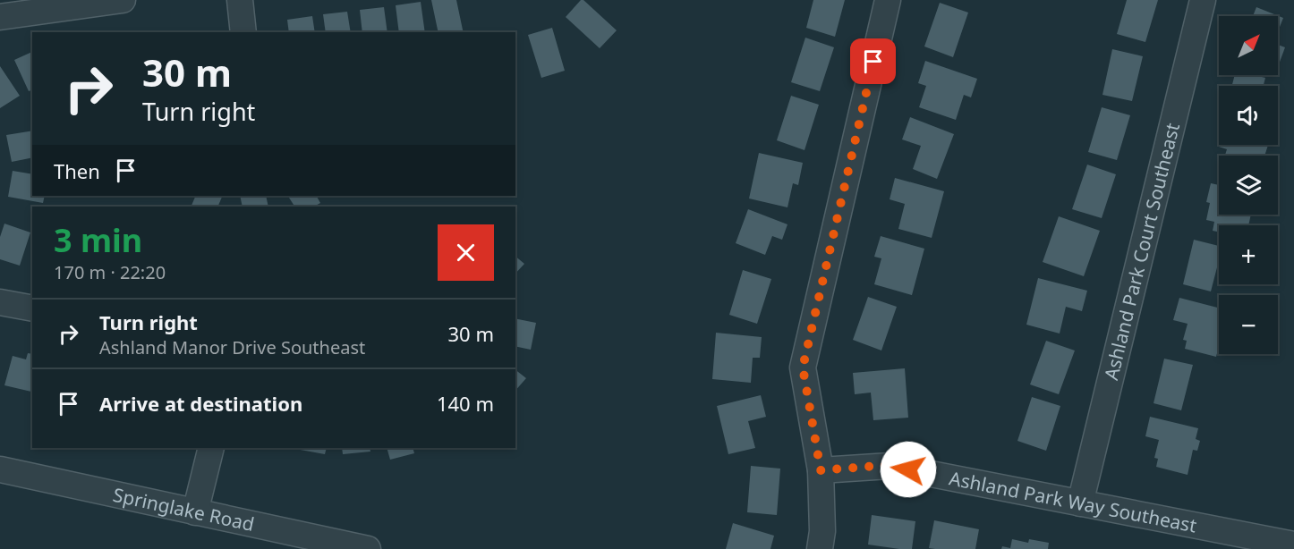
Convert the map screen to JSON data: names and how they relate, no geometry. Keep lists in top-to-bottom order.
{
  "streets": {
    "street": ["Ashland Park Court Southeast", "Ashland Park Way Southeast", "Springlake Road"]
  },
  "crossings": [
    ["Ashland Park Court Southeast", "Ashland Park Way Southeast"]
  ],
  "north": "top right",
  "page": {
    "map_buttons": ["+", "−"],
    "turn": ["30 m", "Turn right"],
    "then": "Then",
    "heading": ["3 min", "170 m · 22:20"],
    "list": [
      {
        "name": "Turn right",
        "note": "Ashland Manor Drive Southeast",
        "value": "30 m"
      },
      {
        "name": "Arrive at destination",
        "value": "140 m"
      }
    ]
  }
}
